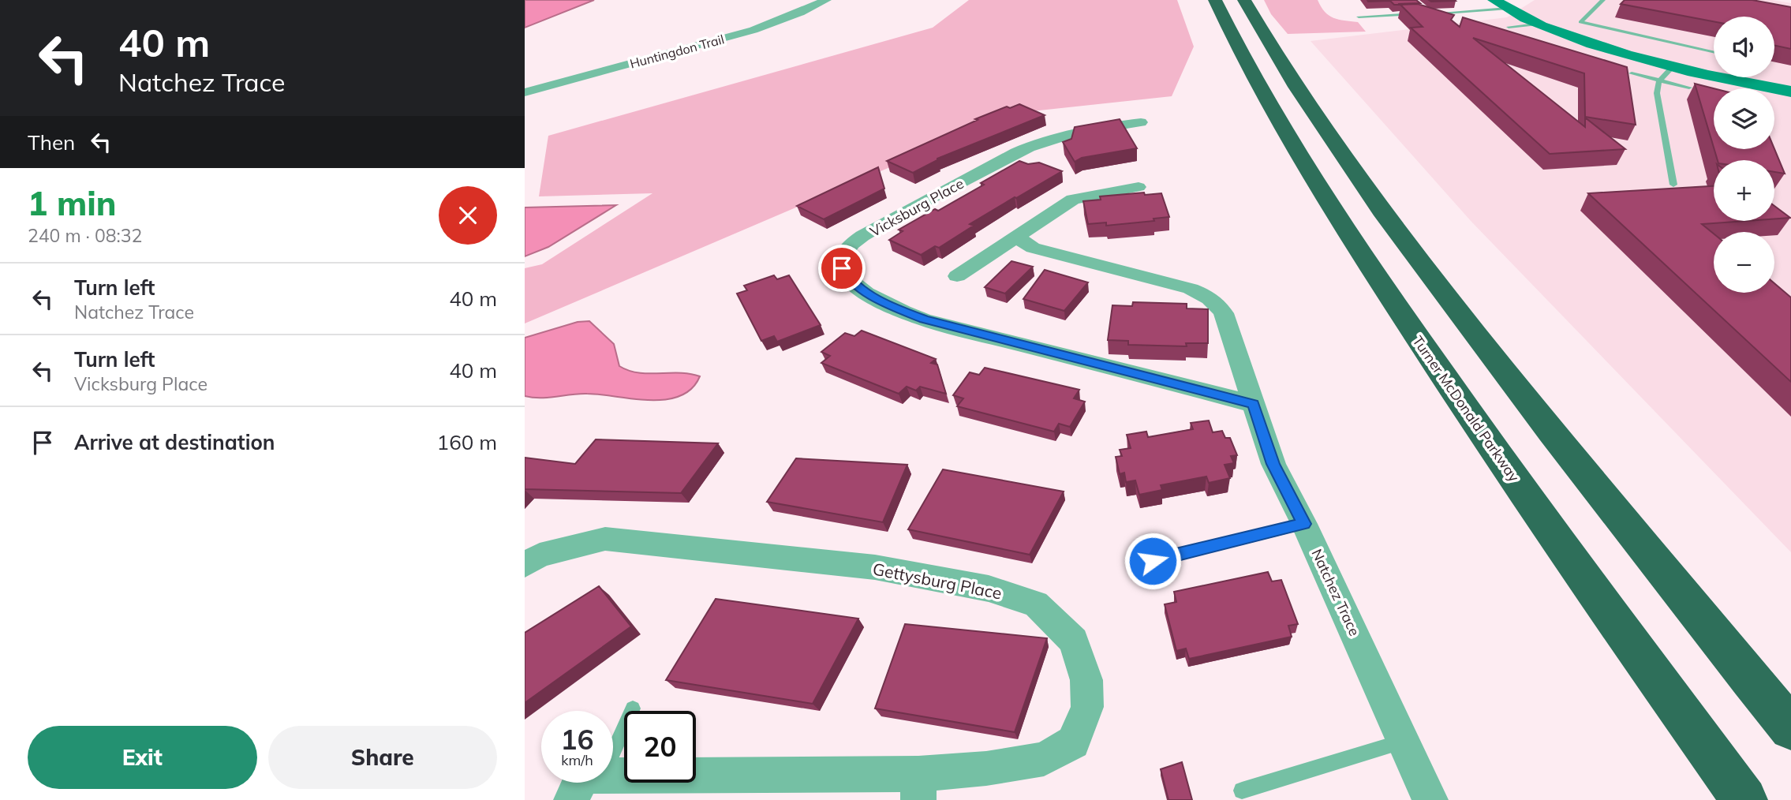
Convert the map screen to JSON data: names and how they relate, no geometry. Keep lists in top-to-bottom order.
{
  "streets": {
    "highway": ["Turner McDonald Parkway"],
    "street": [
      "Huntingdon Trail",
      "Vicksburg Place",
      "Gettysburg Place",
      "Natchez Trace"
    ]
  },
  "crossings": [
    ["Vicksburg Place", "Natchez Trace"]
  ],
  "page": {
    "turn": ["40 m", "Natchez Trace"],
    "map_buttons": ["+", "−"],
    "then": "Then",
    "heading": ["1 min", "240 m · 08:32"],
    "list": [
      {
        "name": "Turn left",
        "note": "Natchez Trace",
        "value": "40 m"
      },
      {
        "name": "Turn left",
        "note": "Vicksburg Place",
        "value": "40 m"
      },
      {
        "name": "Arrive at destination",
        "value": "160 m"
      }
    ],
    "speed": "16 km/h",
    "limit": "20",
    "buttons": ["Exit", "Share"]
  }
}
